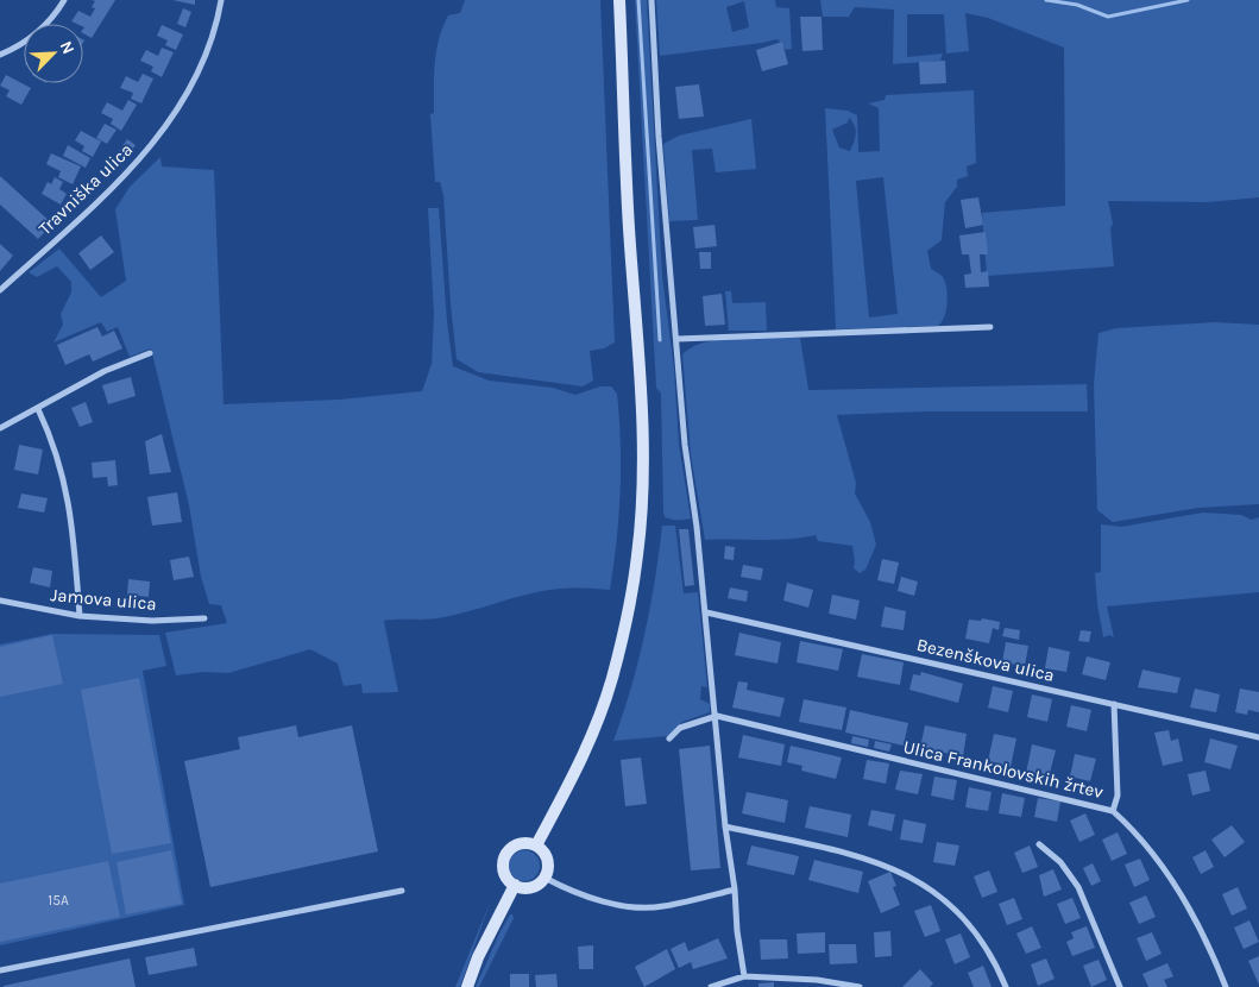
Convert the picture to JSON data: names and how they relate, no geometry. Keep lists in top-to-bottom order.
{
  "streets": {
    "street": [
      "Travniška ulica",
      "Jamova ulica",
      "Bezenškova ulica",
      "Ulica Frankolovskih žrtev"
    ]
  },
  "house_numbers": ["15A"],
  "north": "top right"
}
